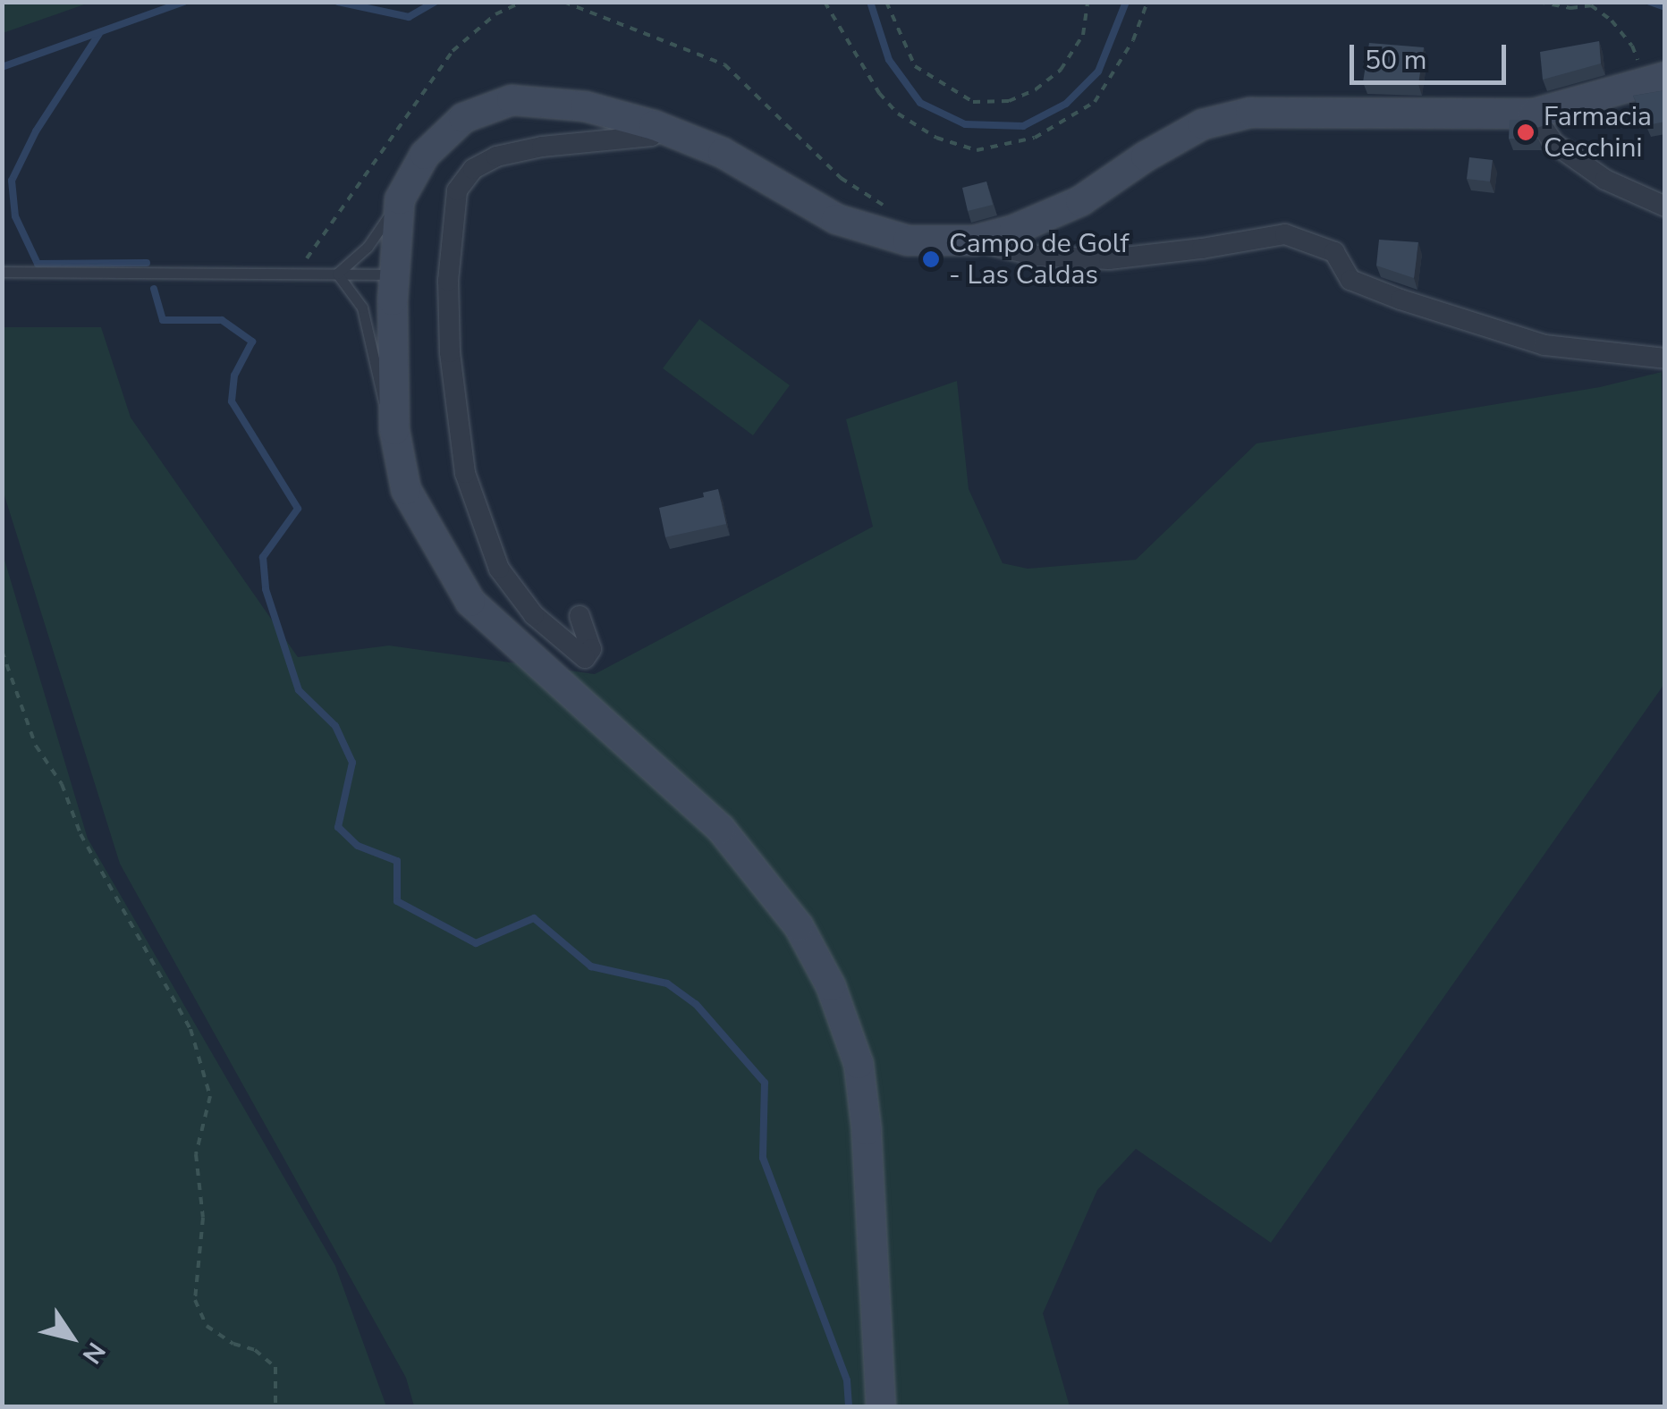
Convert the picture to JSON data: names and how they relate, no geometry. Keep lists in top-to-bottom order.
{
  "places": ["Farmacia Cecchini", "Campo de Golf - Las Caldas"],
  "scale_bar": "50 m",
  "north": "bottom right"
}
